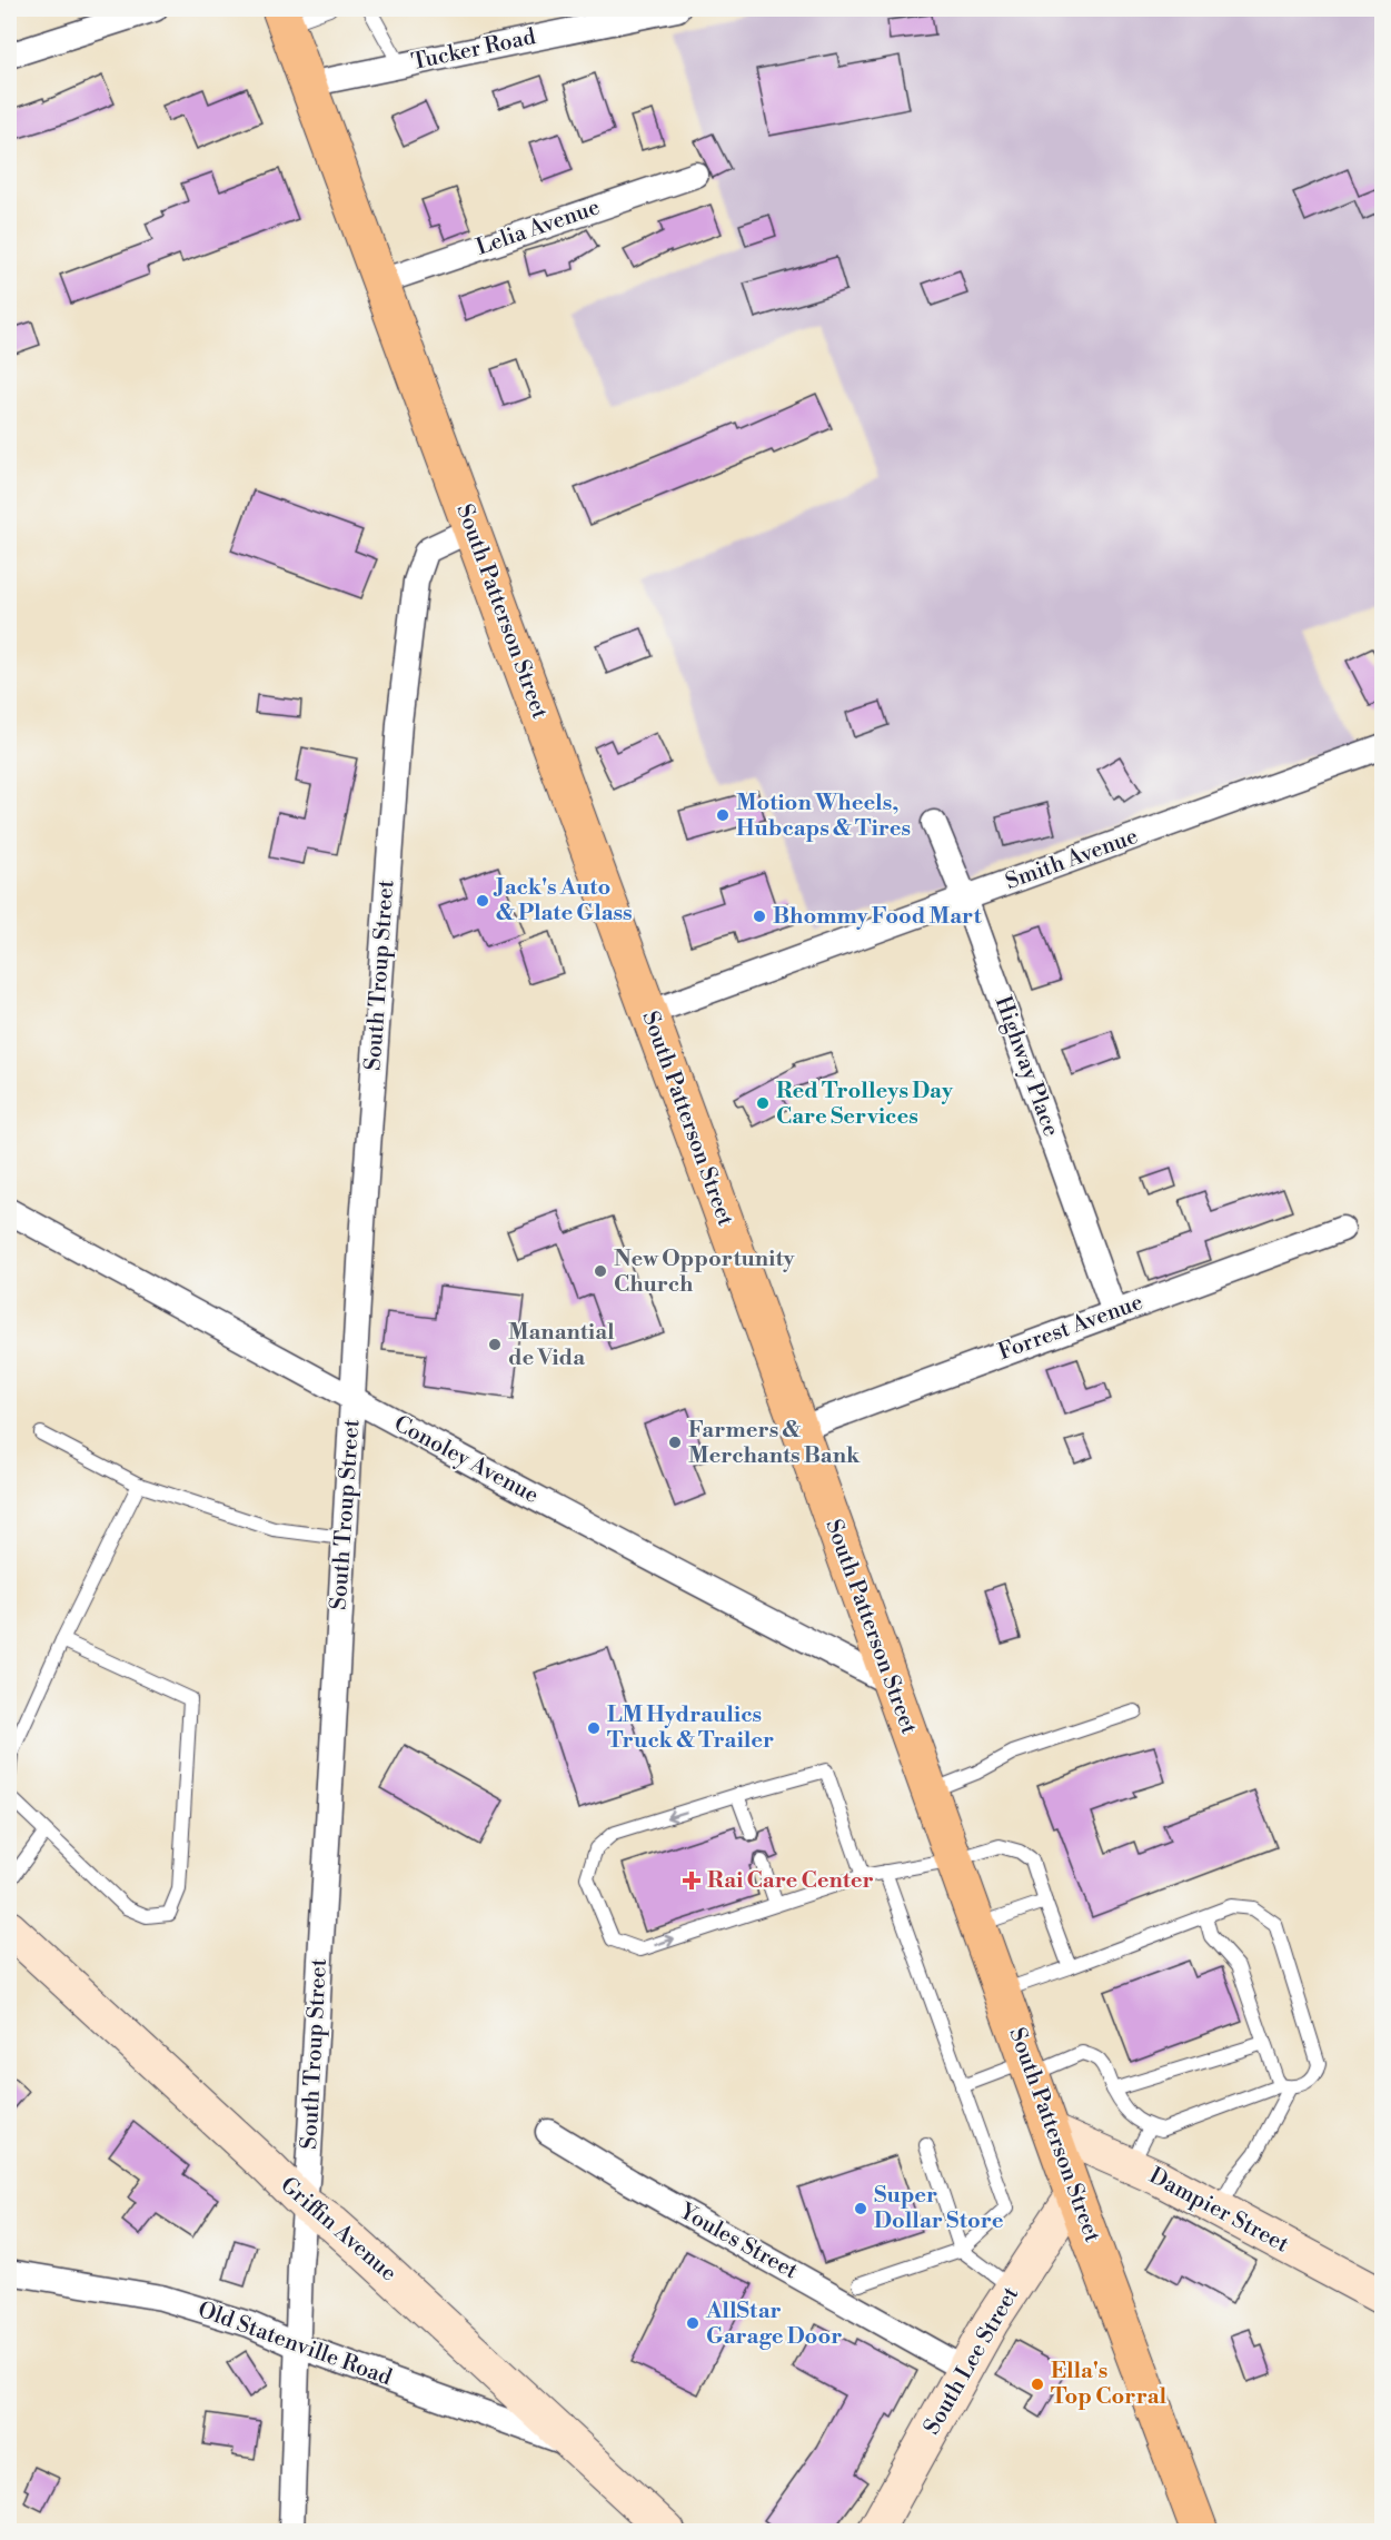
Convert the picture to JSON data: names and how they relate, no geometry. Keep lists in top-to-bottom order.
{
  "streets": {
    "main road": [
      "South Patterson Street",
      "Dampier Street",
      "Griffin Avenue",
      "South Lee Street"
    ],
    "street": [
      "Tucker Road",
      "Lelia Avenue",
      "Smith Avenue",
      "South Troup Street",
      "Highway Place",
      "Forrest Avenue",
      "Conoley Avenue",
      "Youles Street",
      "Old Statenville Road"
    ]
  },
  "crossings": [
    ["Tucker Road", "South Patterson Street"],
    ["Lelia Avenue", "South Patterson Street"],
    ["South Patterson Street", "Smith Avenue"],
    ["South Patterson Street", "South Troup Street"],
    ["South Patterson Street", "Forrest Avenue"],
    ["South Patterson Street", "Conoley Avenue"],
    ["South Patterson Street", "Dampier Street"],
    ["South Patterson Street", "South Lee Street"],
    ["Smith Avenue", "Highway Place"],
    ["South Troup Street", "Conoley Avenue"],
    ["South Troup Street", "Griffin Avenue"],
    ["South Troup Street", "Old Statenville Road"],
    ["Highway Place", "Forrest Avenue"],
    ["Griffin Avenue", "Old Statenville Road"],
    ["Youles Street", "South Lee Street"]
  ],
  "places": {
    "other": [
      "Motion Wheels, Hubcaps & Tires",
      "Jack's Auto & Plate Glass",
      "Bhommy Food Mart",
      "Red Trolleys Day Care Services",
      "New Opportunity Church",
      "Manantial de Vida",
      "Farmers & Merchants Bank",
      "LM Hydraulics Truck & Trailer",
      "Super Dollar Store",
      "AllStar Garage Door",
      "Ella's Top Corral"
    ],
    "health": ["Rai Care Center"]
  }
}
